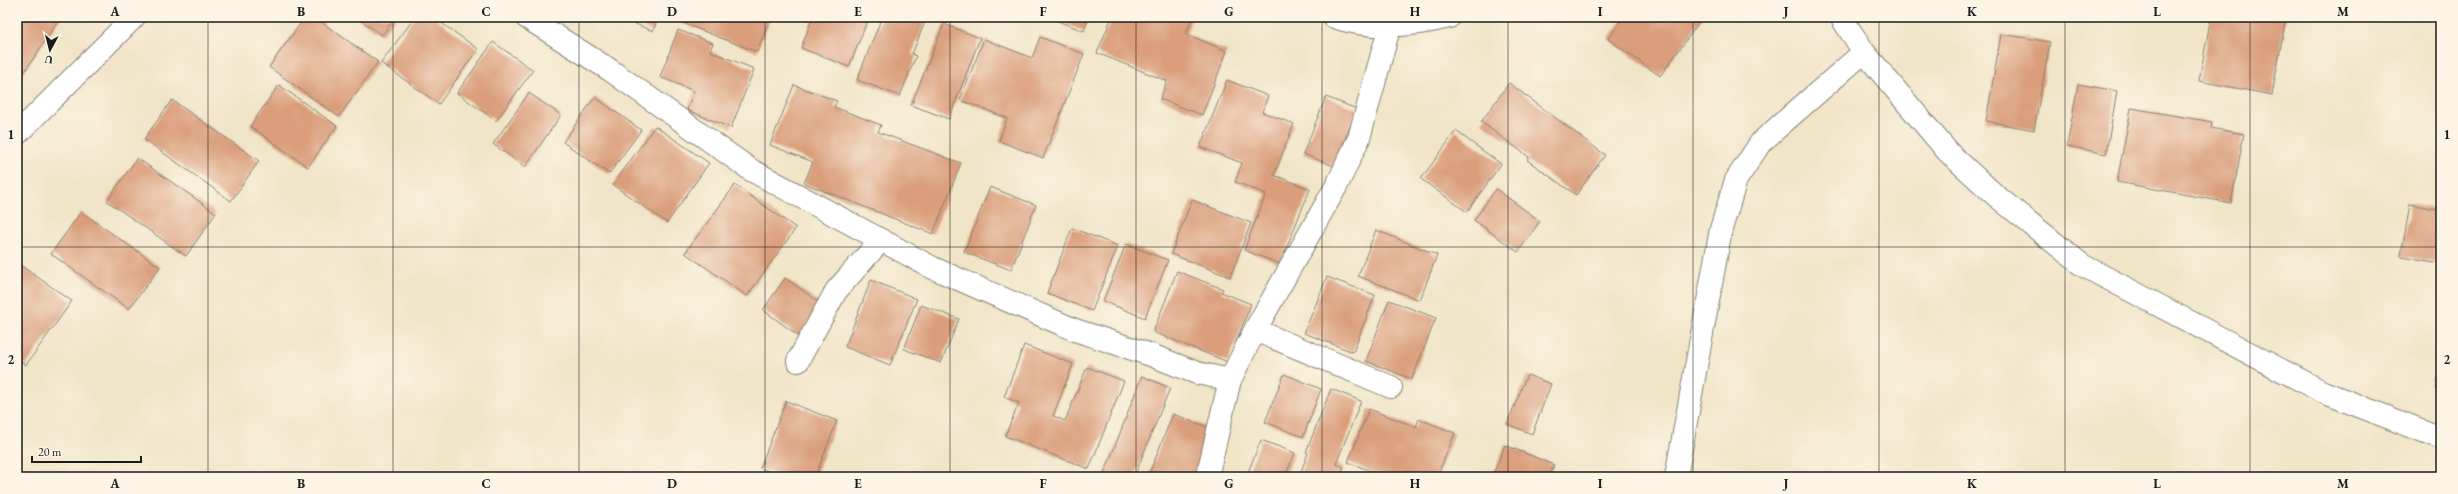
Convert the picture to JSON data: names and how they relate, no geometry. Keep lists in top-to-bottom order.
{
  "scale_bar": "20 m",
  "north": "bottom",
  "grid": {
    "columns": [
      "A",
      "B",
      "C",
      "D",
      "E",
      "F",
      "G",
      "H",
      "I",
      "J",
      "K",
      "L",
      "M"
    ],
    "rows": ["1", "2"]
  }
}
